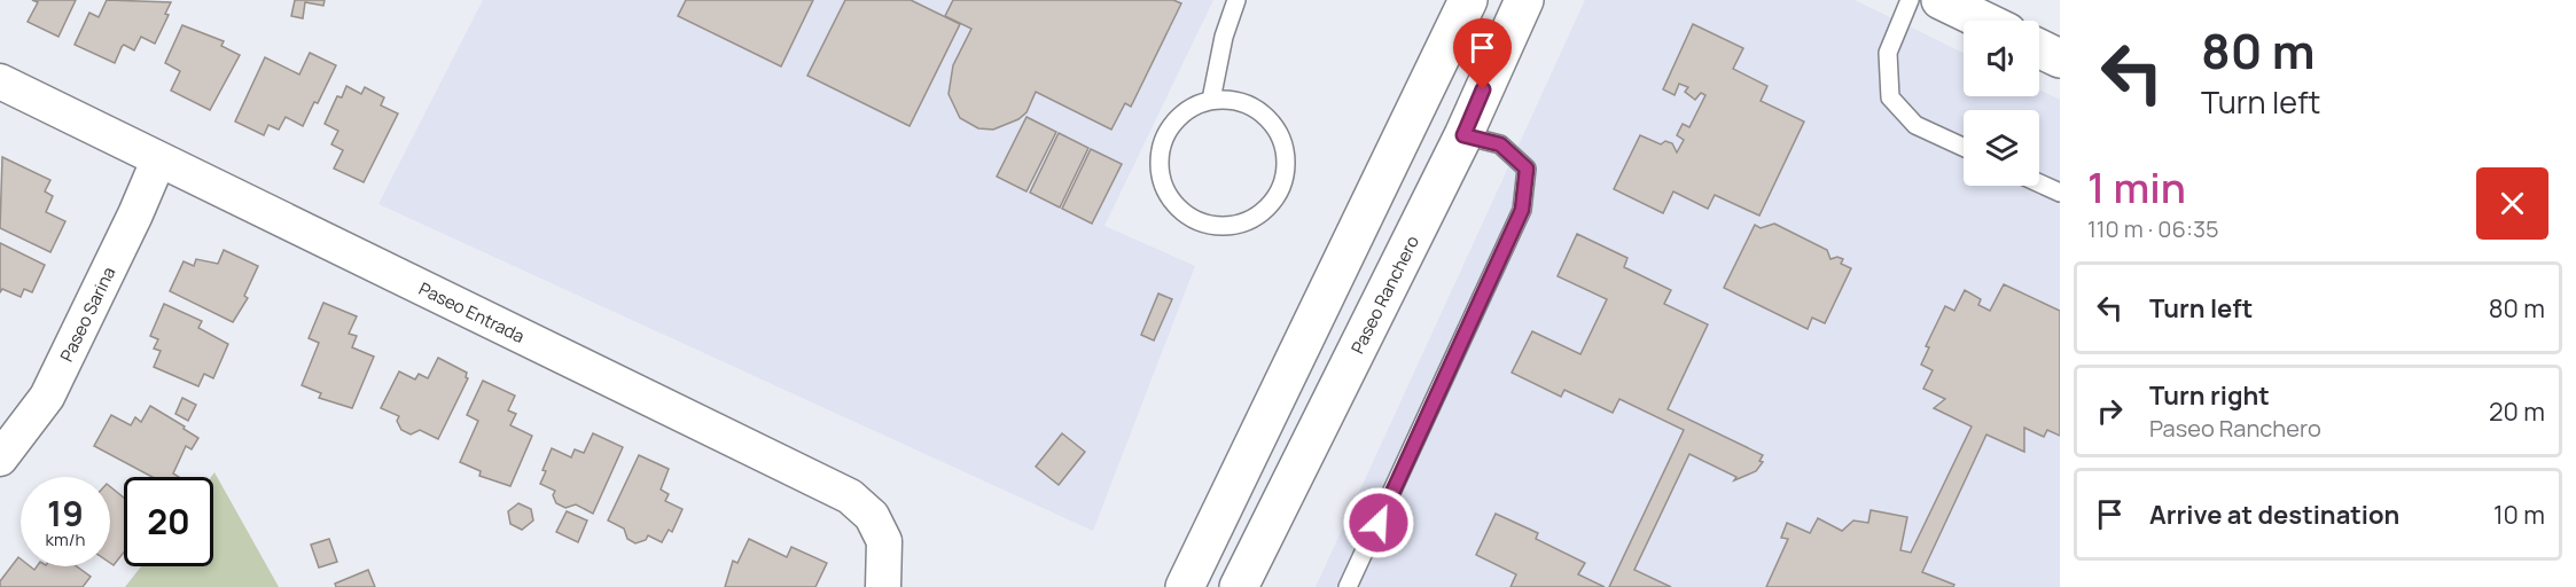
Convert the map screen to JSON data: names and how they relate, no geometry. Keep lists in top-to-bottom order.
{
  "streets": {
    "main road": ["Paseo Ranchero"],
    "street": ["Paseo Entrada", "Paseo Sarina"]
  },
  "crossings": [
    ["Paseo Entrada", "Paseo Sarina"]
  ],
  "page": {
    "turn": ["80 m", "Turn left"],
    "heading": ["1 min", "110 m · 06:35"],
    "list": [
      {
        "name": "Turn left",
        "value": "80 m"
      },
      {
        "name": "Turn right",
        "note": "Paseo Ranchero",
        "value": "20 m"
      },
      {
        "name": "Arrive at destination",
        "value": "10 m"
      }
    ],
    "speed": "19 km/h",
    "limit": "20"
  }
}
